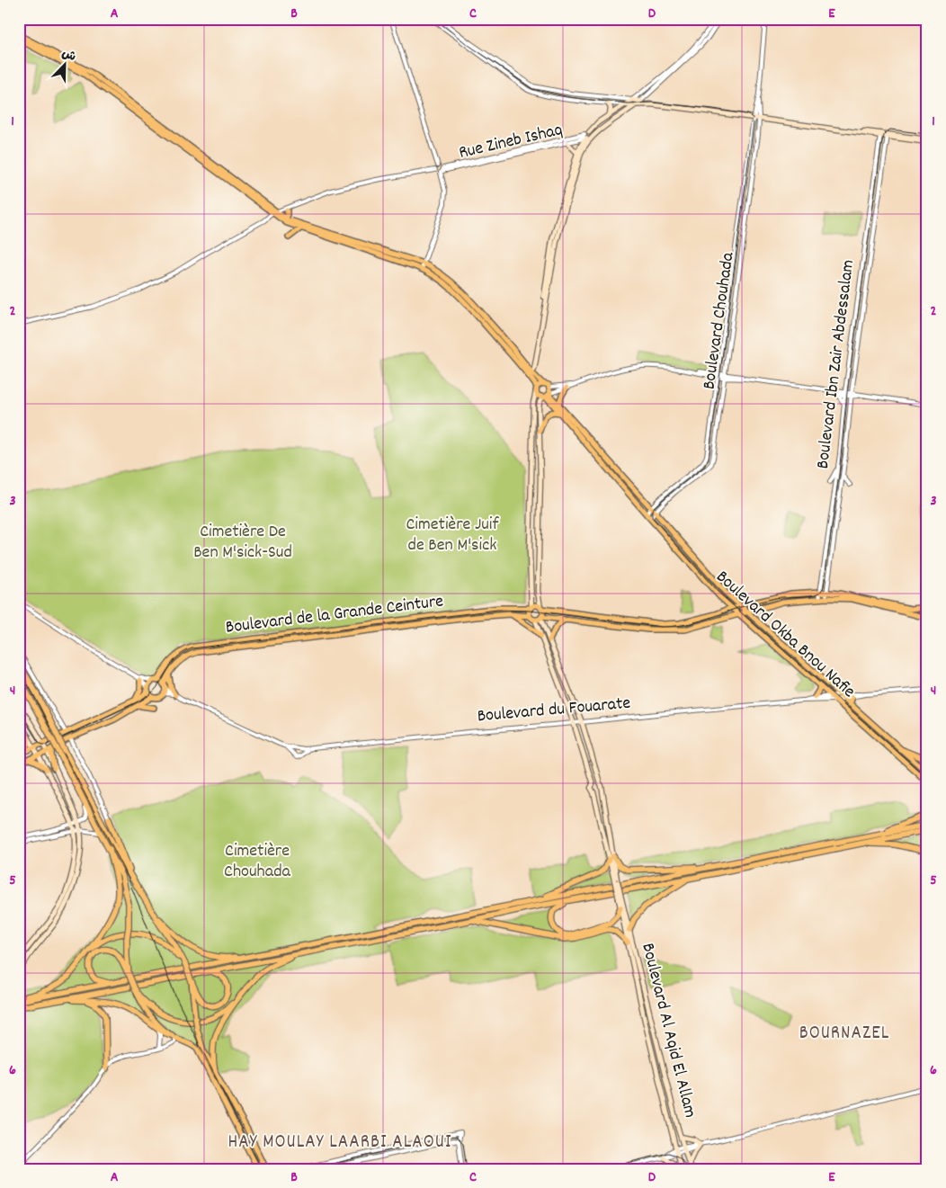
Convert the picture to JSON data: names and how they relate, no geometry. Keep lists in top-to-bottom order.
{
  "streets": {
    "main road": ["Boulevard de la Grande Ceinture", "Boulevard Okba Bnou Nafie", "Boulevard Al Aqid El Allam"],
    "street": [
      "Rue Zineb Ishaq",
      "Boulevard Chouhada",
      "Boulevard Ibn Zair Abdessalam",
      "Boulevard du Fouarate"
    ]
  },
  "crossings": [
    ["Boulevard Chouhada", "Boulevard Okba Bnou Nafie"],
    ["Boulevard de la Grande Ceinture", "Boulevard du Fouarate"],
    ["Boulevard Okba Bnou Nafie", "Boulevard du Fouarate"]
  ],
  "districts": ["BOURNAZEL", "HAY MOULAY LAARBI ALAOUI"],
  "parks": ["Cimetière Juif de Ben M'sick", "Cimetière De Ben M'sick-Sud", "Cimetière Chouhada"],
  "north": "top right",
  "grid": {
    "columns": [
      "A",
      "B",
      "C",
      "D",
      "E"
    ],
    "rows": [
      "1",
      "2",
      "3",
      "4",
      "5",
      "6"
    ]
  }
}
